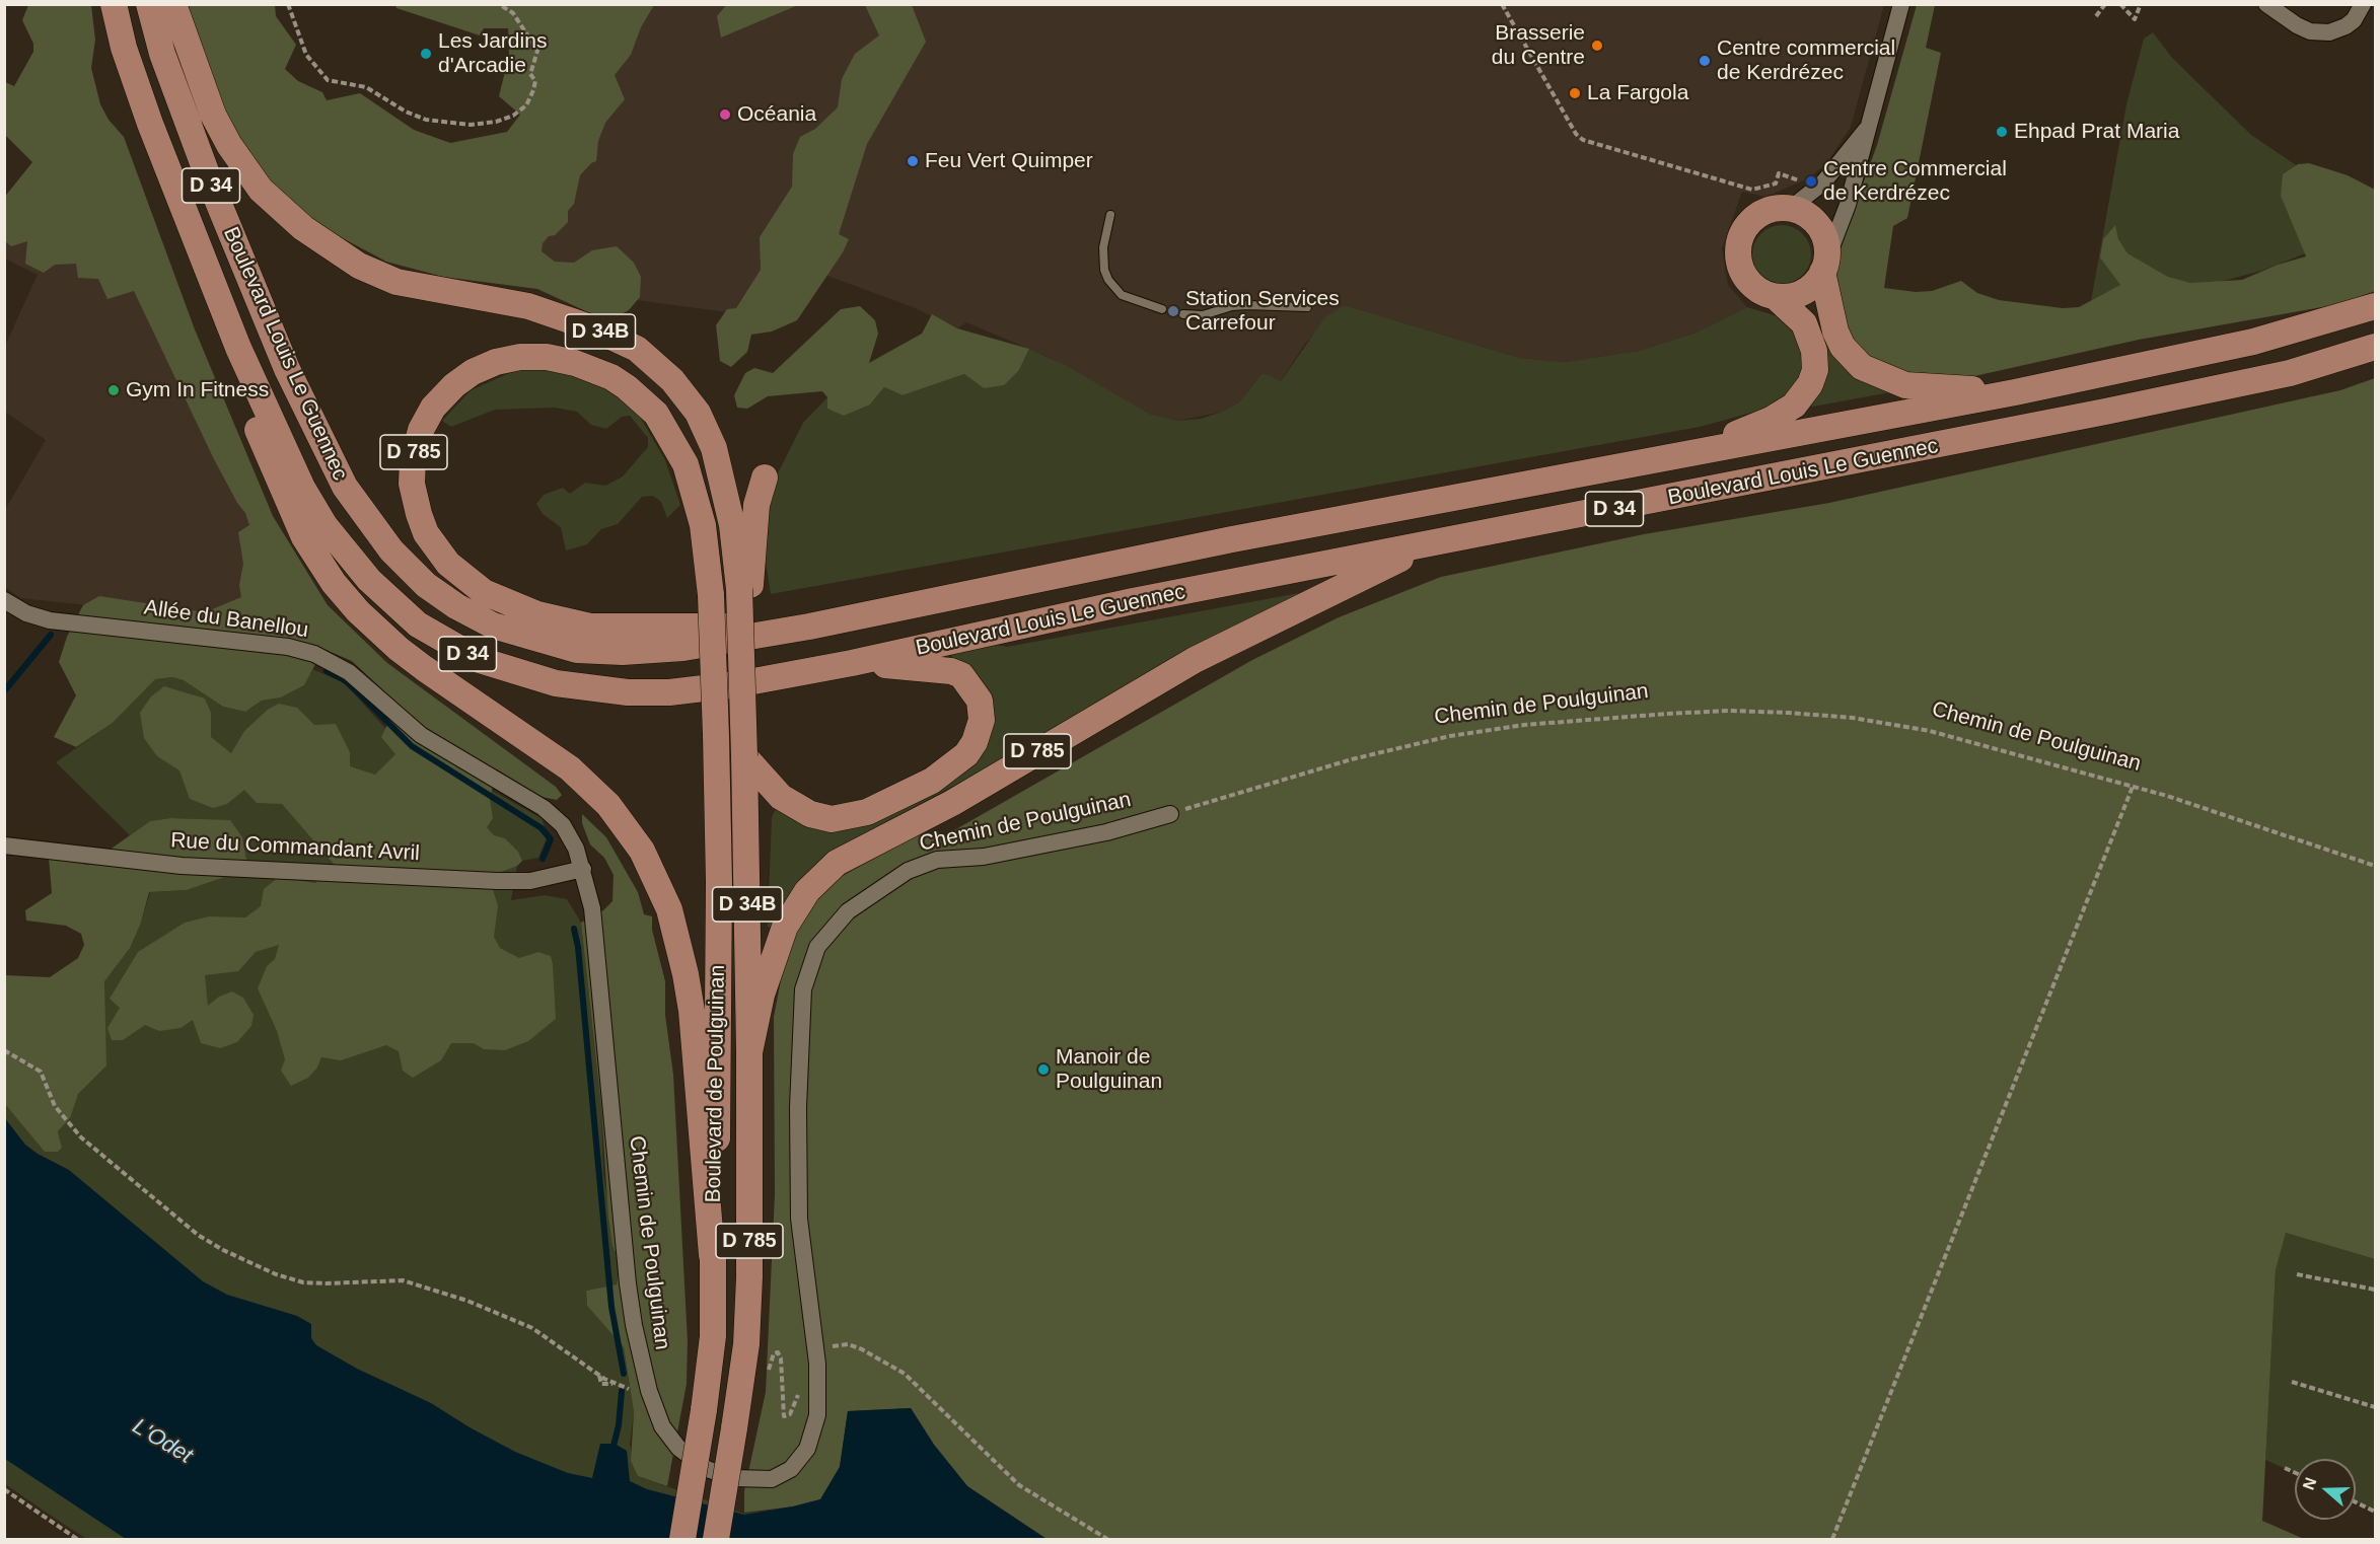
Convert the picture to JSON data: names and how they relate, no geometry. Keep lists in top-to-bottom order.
{
  "streets": {
    "main road": [
      "D 34",
      "D 34B",
      "Boulevard Louis Le Guennec",
      "D 785",
      "Boulevard de Poulguinan"
    ],
    "street": ["Allée du Banellou", "Chemin de Poulguinan", "Rue du Commandant Avril"]
  },
  "crossings": [
    ["D 34B", "Boulevard de Poulguinan"],
    ["Boulevard Louis Le Guennec", "D 785"],
    ["Boulevard Louis Le Guennec", "Boulevard de Poulguinan"],
    ["D 785", "Boulevard de Poulguinan"],
    ["Allée du Banellou", "Chemin de Poulguinan"],
    ["Allée du Banellou", "Rue du Commandant Avril"],
    ["Chemin de Poulguinan", "Rue du Commandant Avril"]
  ],
  "water": ["L'Odet"],
  "places": [
    "Brasserie du Centre",
    "Les Jardins d'Arcadie",
    "Centre commercial de Kerdrézec",
    "La Fargola",
    "Océania",
    "Ehpad Prat Maria",
    "Feu Vert Quimper",
    "Centre Commercial de Kerdrézec",
    "Station Services Carrefour",
    "Gym In Fitness",
    "Manoir de Poulguinan"
  ],
  "north": "left"
}
